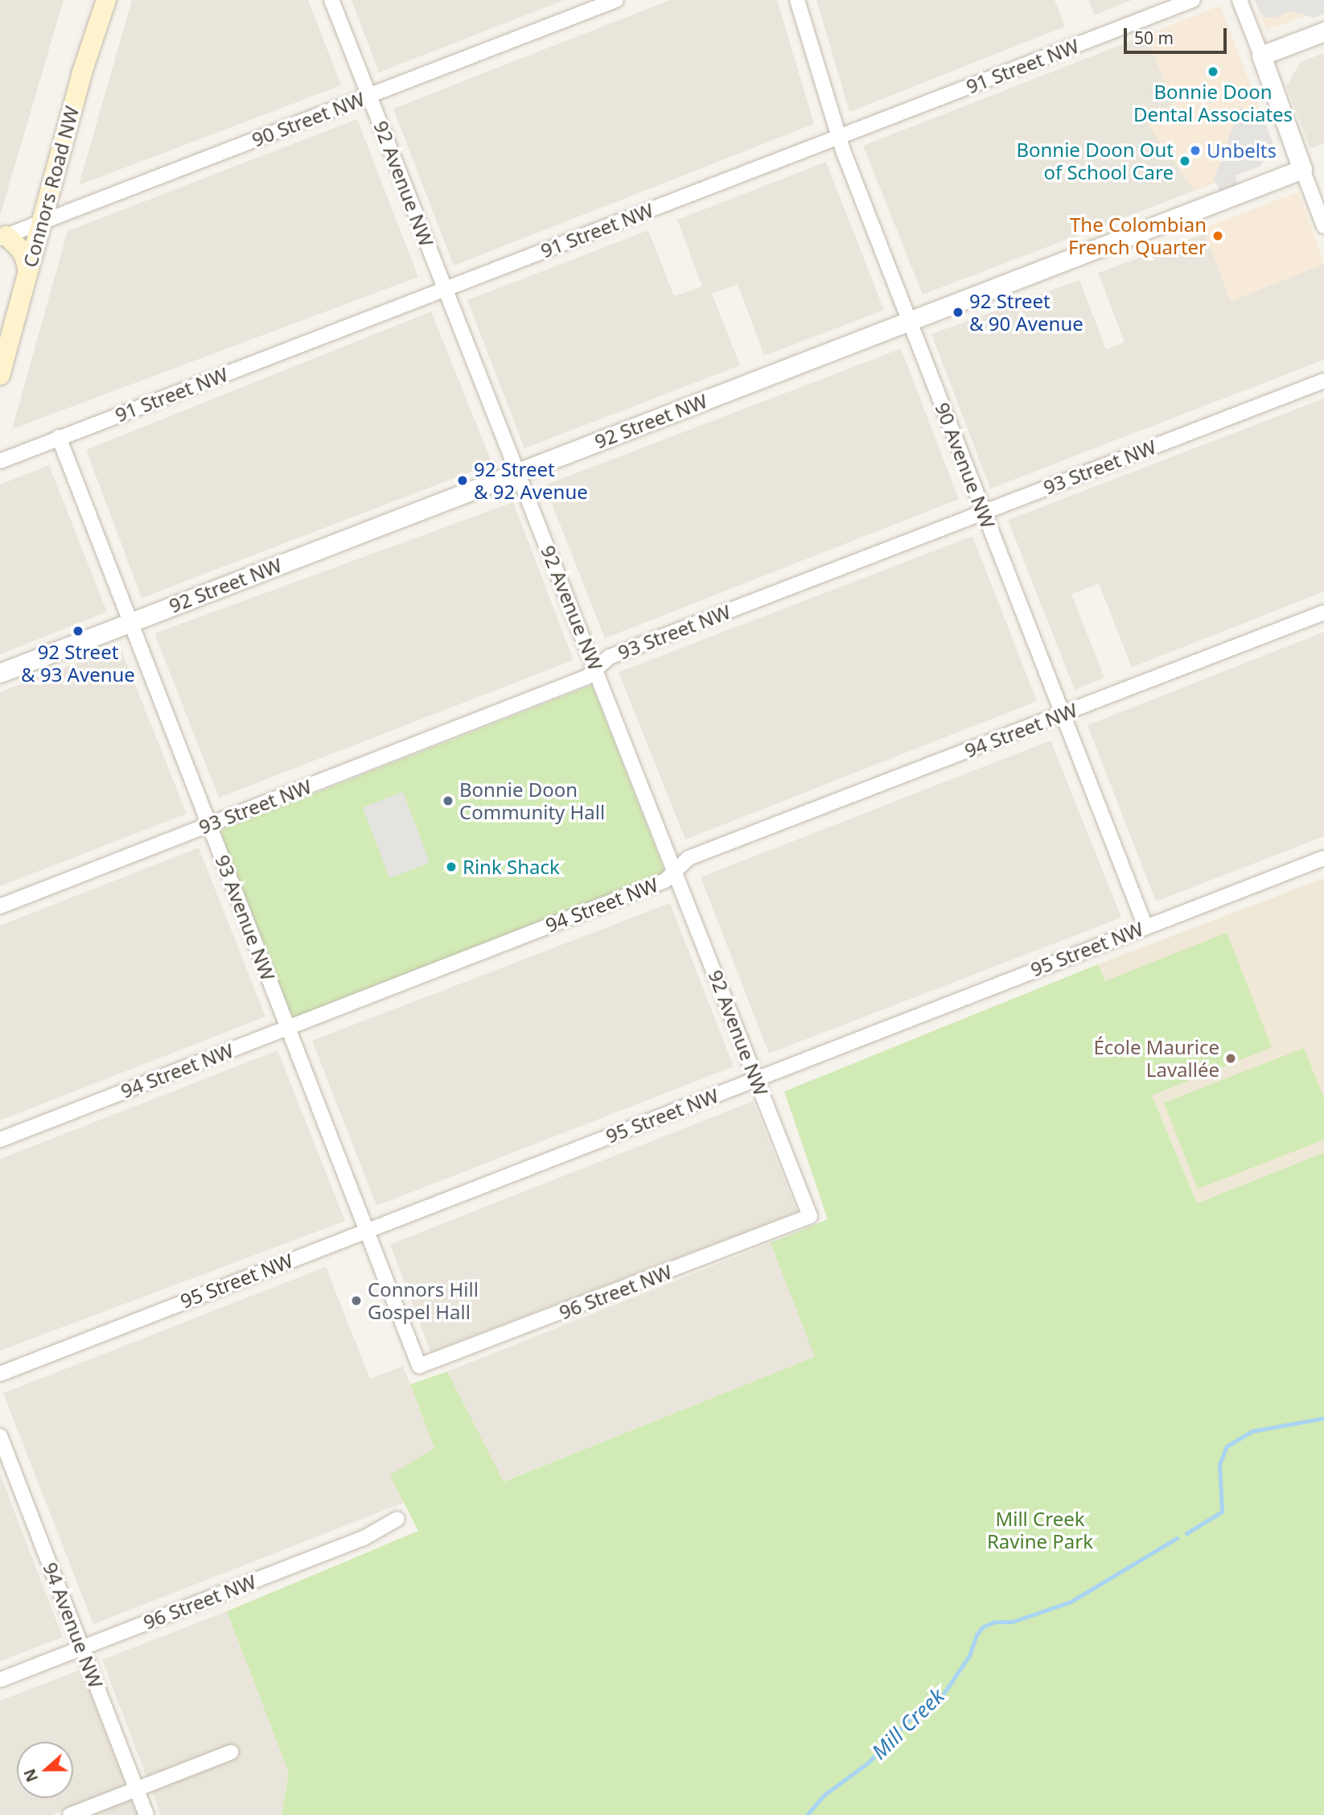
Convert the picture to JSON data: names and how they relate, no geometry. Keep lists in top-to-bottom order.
{
  "streets": {
    "main road": ["Connors Road NW"],
    "street": [
      "91 Street NW",
      "90 Street NW",
      "92 Avenue NW",
      "92 Street NW",
      "90 Avenue NW",
      "93 Street NW",
      "94 Street NW",
      "93 Avenue NW",
      "95 Street NW",
      "96 Street NW",
      "94 Avenue NW"
    ]
  },
  "crossings": [
    ["91 Street NW", "92 Avenue NW"],
    ["91 Street NW", "90 Avenue NW"],
    ["91 Street NW", "93 Avenue NW"],
    ["90 Street NW", "92 Avenue NW"],
    ["90 Street NW", "Connors Road NW"],
    ["92 Avenue NW", "92 Street NW"],
    ["92 Avenue NW", "93 Street NW"],
    ["92 Avenue NW", "94 Street NW"],
    ["92 Avenue NW", "95 Street NW"],
    ["92 Avenue NW", "96 Street NW"],
    ["92 Street NW", "90 Avenue NW"],
    ["92 Street NW", "93 Avenue NW"],
    ["90 Avenue NW", "93 Street NW"],
    ["90 Avenue NW", "94 Street NW"],
    ["90 Avenue NW", "95 Street NW"],
    ["93 Street NW", "93 Avenue NW"],
    ["94 Street NW", "93 Avenue NW"],
    ["93 Avenue NW", "95 Street NW"],
    ["93 Avenue NW", "96 Street NW"],
    ["96 Street NW", "94 Avenue NW"]
  ],
  "water": ["Mill Creek"],
  "parks": ["Mill Creek Ravine Park"],
  "places": [
    "Bonnie Doon Dental Associates",
    "Unbelts",
    "Bonnie Doon Out of School Care",
    "The Colombian French Quarter",
    "92 Street & 90 Avenue",
    "92 Street & 92 Avenue",
    "92 Street & 93 Avenue",
    "Bonnie Doon Community Hall",
    "Rink Shack",
    "École Maurice Lavallée",
    "Connors Hill Gospel Hall"
  ],
  "scale_bar": "50 m",
  "north": "left"
}
